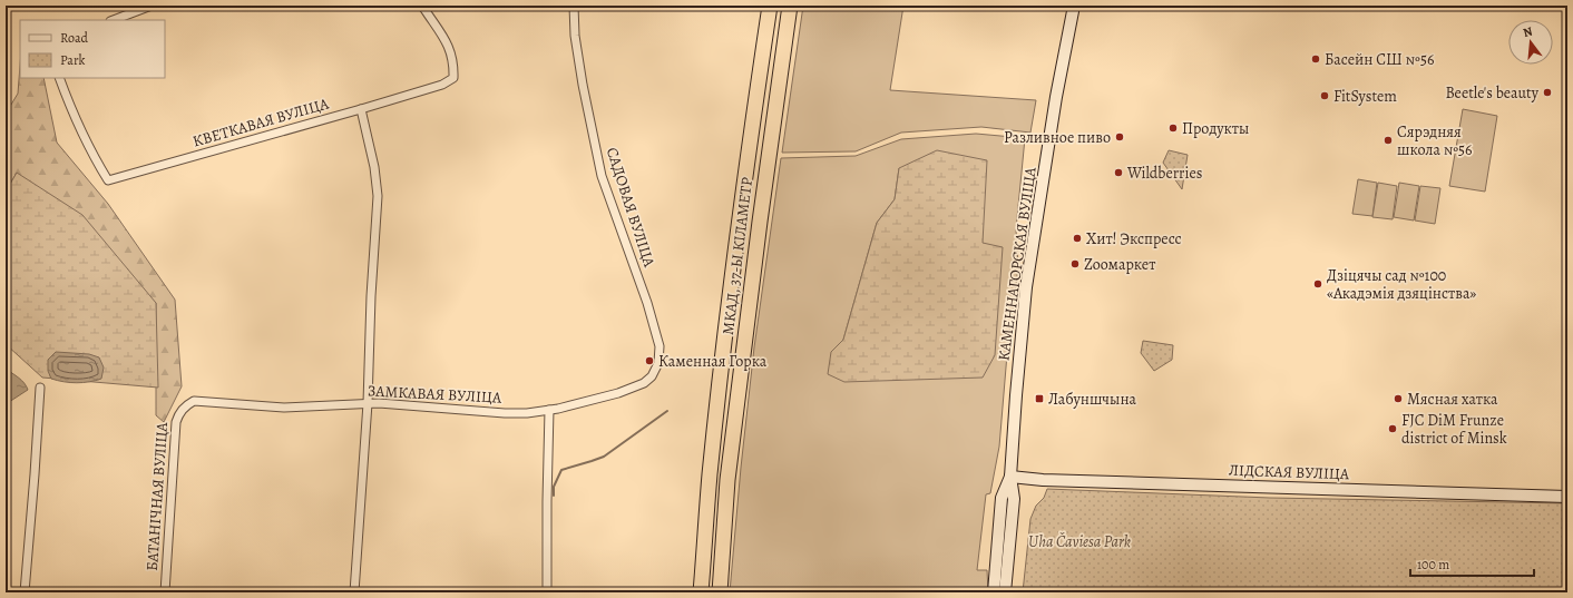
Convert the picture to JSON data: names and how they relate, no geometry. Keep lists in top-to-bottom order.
{
  "streets": {
    "highway": ["МКАД, 37-Ы КІЛАМЕТР"],
    "main road": ["КАМЕННАГОРСКАЯ ВУЛІЦА", "ЛІДСКАЯ ВУЛІЦА"],
    "street": [
      "КВЕТКАВАЯ ВУЛІЦА",
      "САДОВАЯ ВУЛІЦА",
      "ЗАМКАВАЯ ВУЛІЦА",
      "БАТАНІЧНАЯ ВУЛІЦА"
    ]
  },
  "crossings": [
    ["САДОВАЯ ВУЛІЦА", "ЗАМКАВАЯ ВУЛІЦА"],
    ["КАМЕННАГОРСКАЯ ВУЛІЦА", "ЛІДСКАЯ ВУЛІЦА"],
    ["ЗАМКАВАЯ ВУЛІЦА", "БАТАНІЧНАЯ ВУЛІЦА"]
  ],
  "parks": ["Uha Čaviesa Park"],
  "places": {
    "other": [
      "Басейн СШ №56",
      "Beetle's beauty",
      "FitSystem",
      "Продукты",
      "Разливное пиво",
      "Сярэдняя школа №56",
      "Wildberries",
      "Хит! Экспресс",
      "Zooмаркет",
      "Дзіцячы сад №100 «Акадэмія дзяцінства»",
      "Каменная Горка",
      "Мясная хатка",
      "FJC DiM Frunze district of Minsk"
    ],
    "transit": ["Лабуншчына"]
  },
  "legend": ["Road", "Park"],
  "scale_bar": "100 m",
  "north": "top"
}
